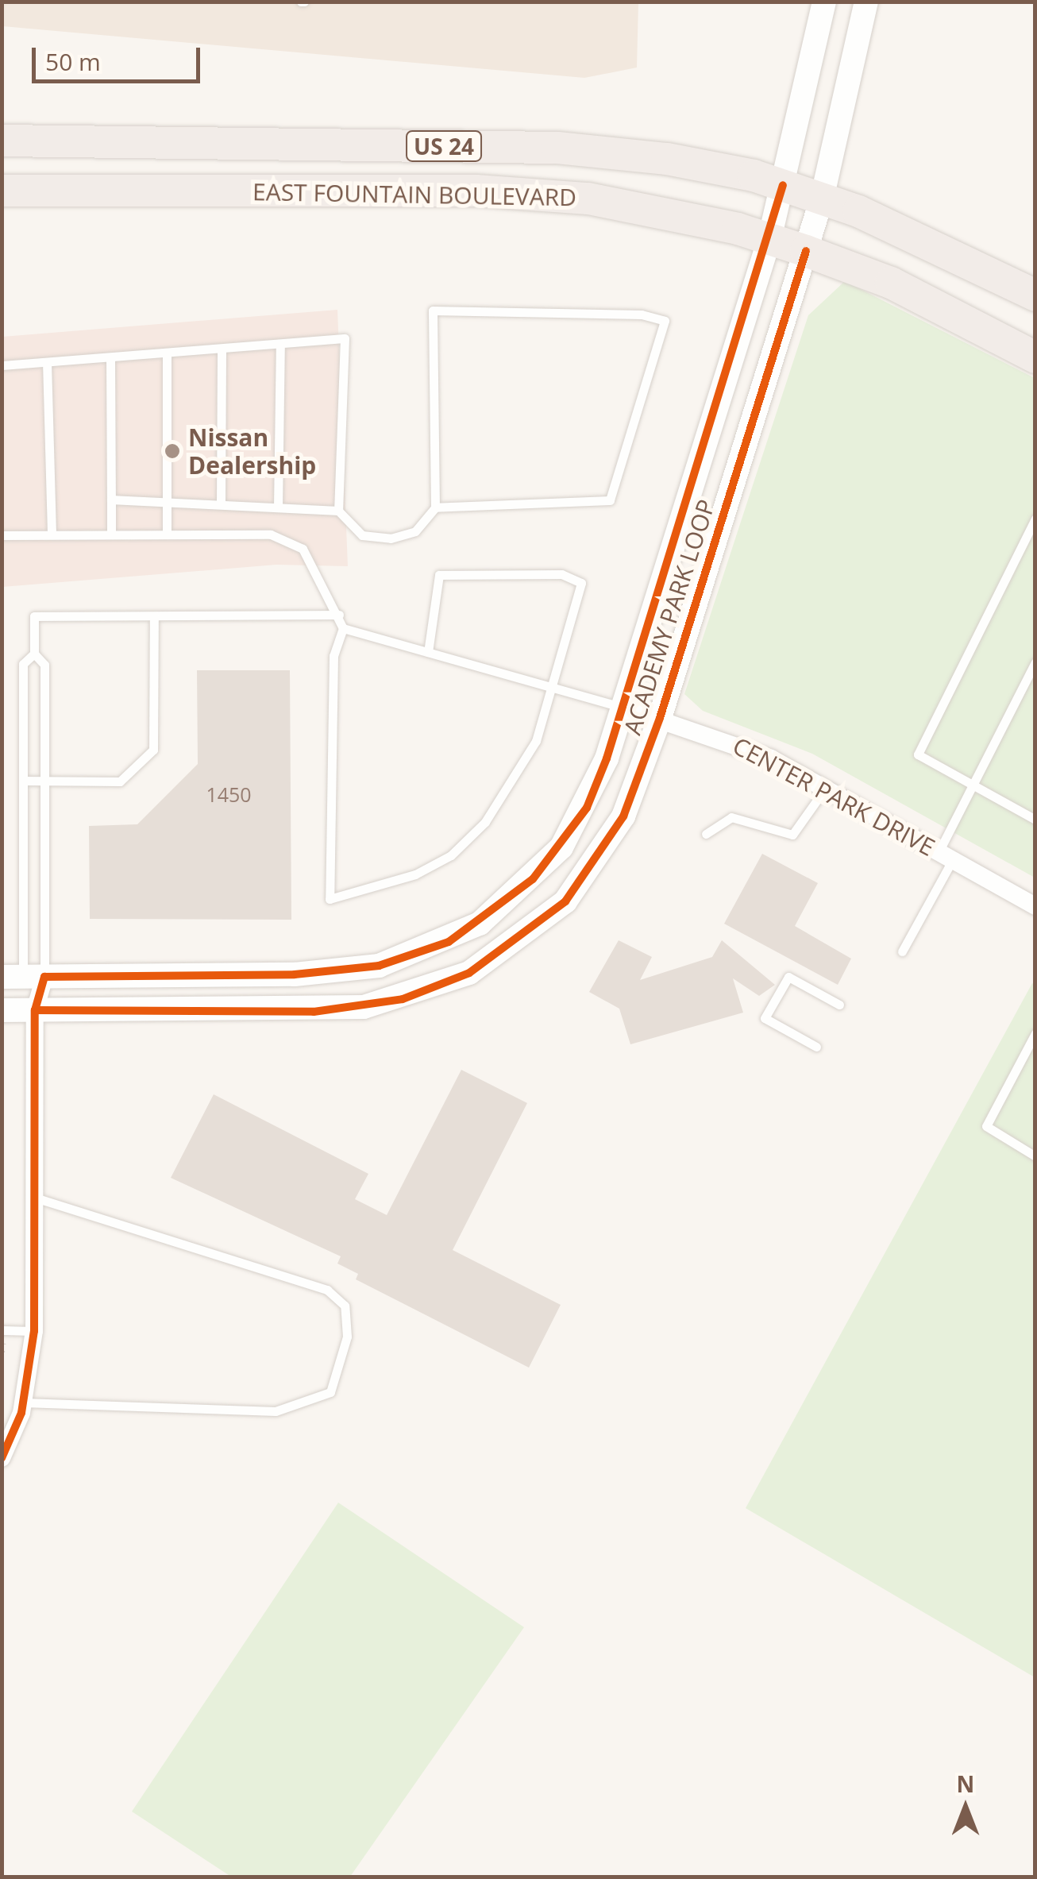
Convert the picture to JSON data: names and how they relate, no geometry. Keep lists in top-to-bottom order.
{
  "streets": {
    "highway": ["US 24", "EAST FOUNTAIN BOULEVARD"],
    "street": ["ACADEMY PARK LOOP", "CENTER PARK DRIVE"]
  },
  "crossings": [
    ["EAST FOUNTAIN BOULEVARD", "ACADEMY PARK LOOP"],
    ["ACADEMY PARK LOOP", "CENTER PARK DRIVE"]
  ],
  "places": ["Nissan Dealership"],
  "house_numbers": ["1450"],
  "scale_bar": "50 m",
  "north": "top"
}
